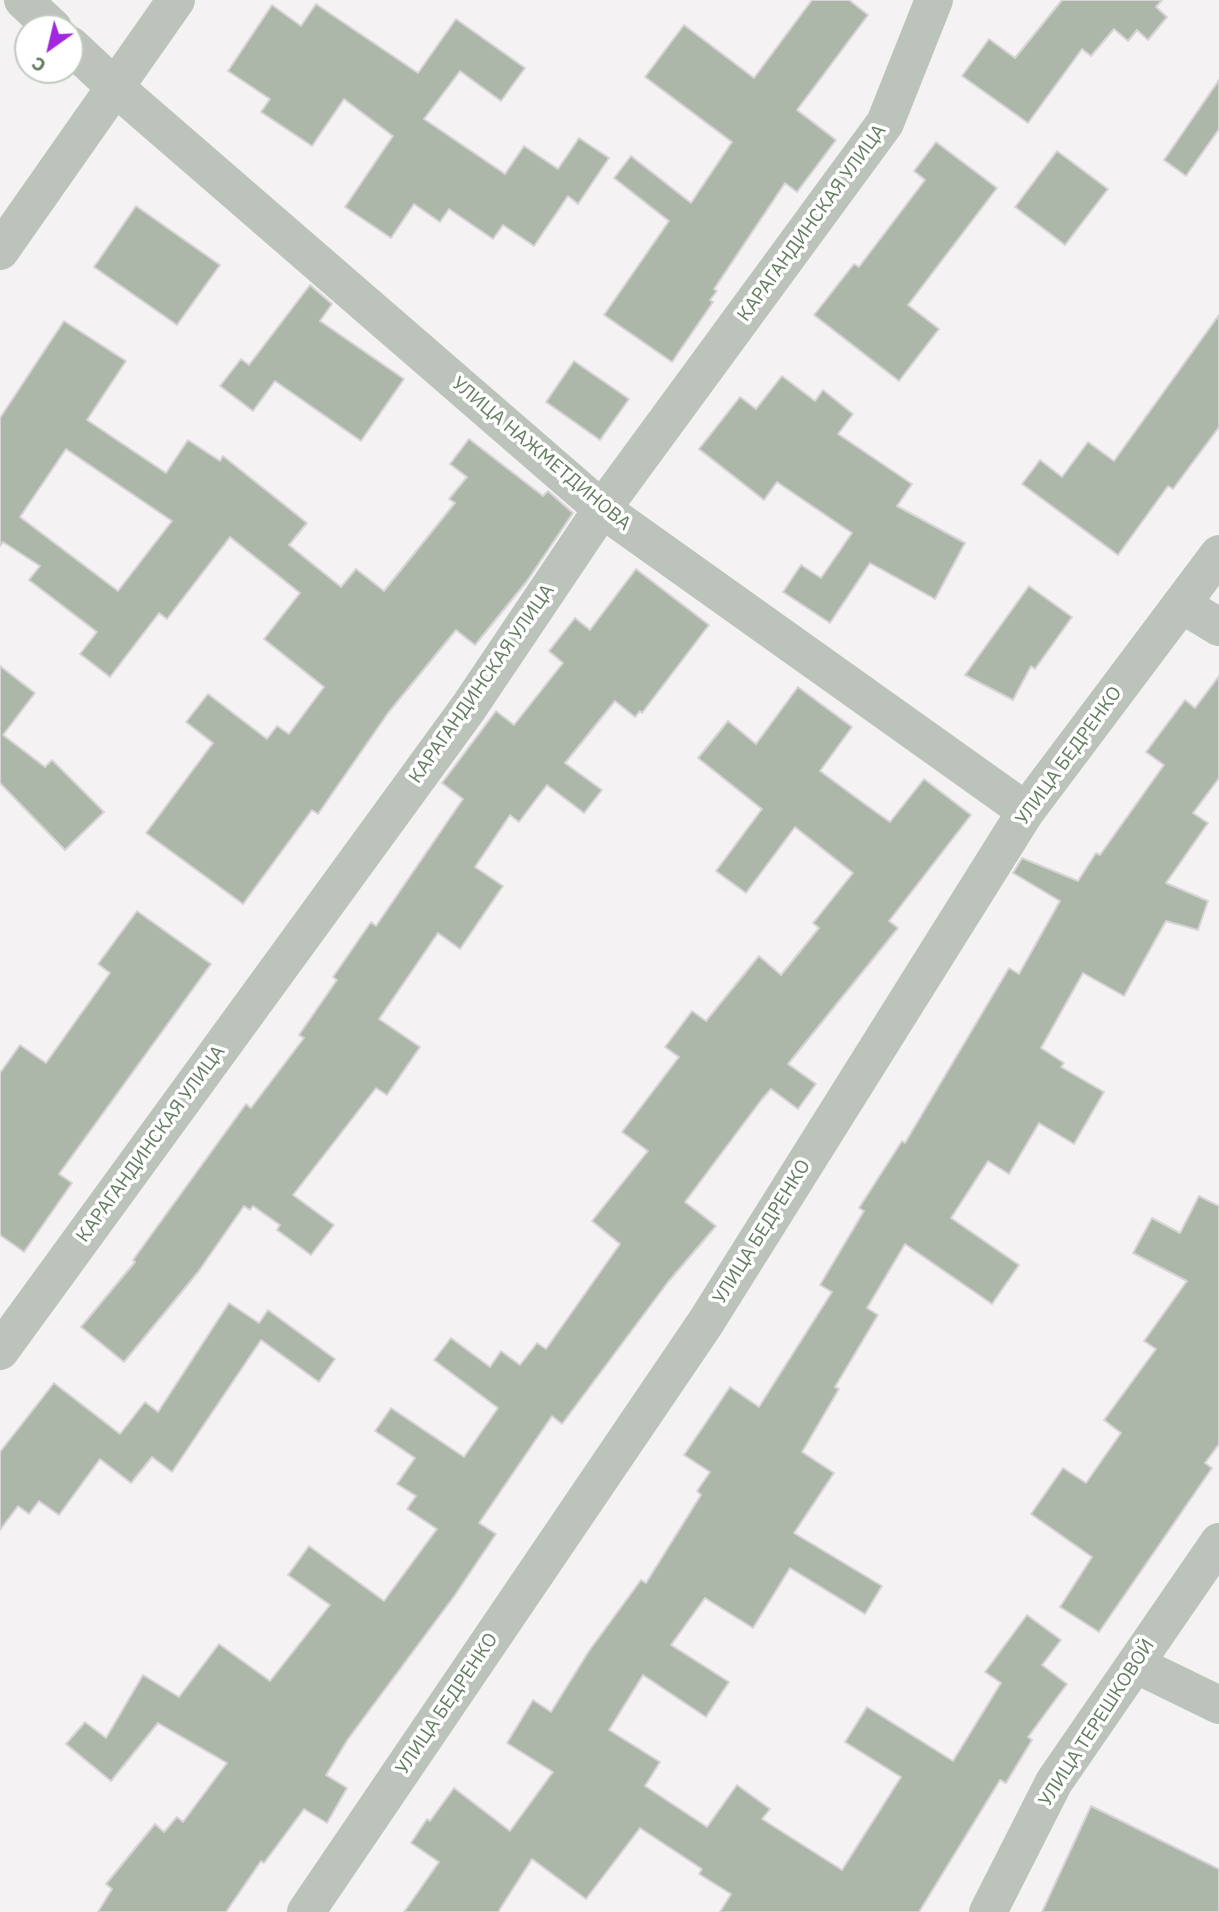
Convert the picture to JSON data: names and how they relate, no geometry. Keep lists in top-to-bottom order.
{
  "streets": {
    "street": [
      "КАРАГАНДИНСКАЯ УЛИЦА",
      "УЛИЦА НАЖМЕТДИНОВА",
      "УЛИЦА БЕДРЕНКО",
      "УЛИЦА ТЕРЕШКОВОЙ"
    ]
  },
  "crossings": [
    ["КАРАГАНДИНСКАЯ УЛИЦА", "УЛИЦА НАЖМЕТДИНОВА"],
    ["УЛИЦА НАЖМЕТДИНОВА", "УЛИЦА БЕДРЕНКО"]
  ],
  "north": "bottom left"
}
